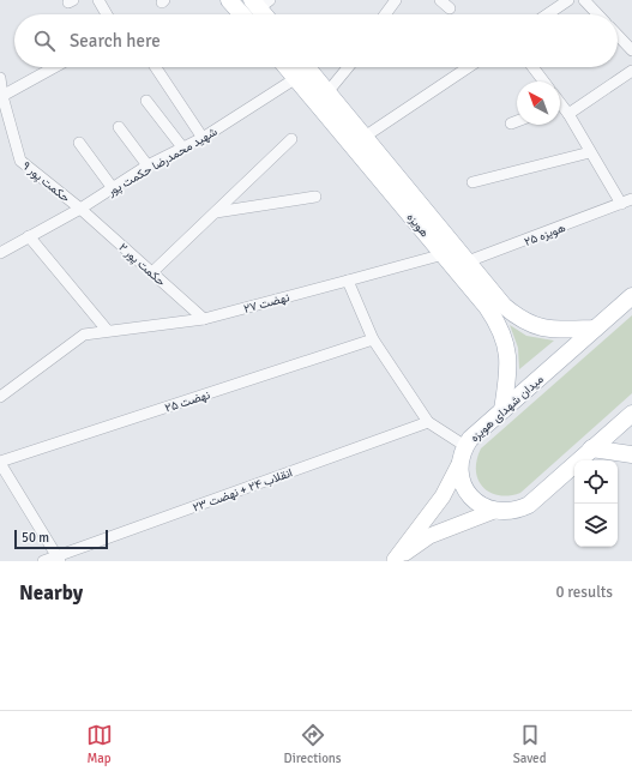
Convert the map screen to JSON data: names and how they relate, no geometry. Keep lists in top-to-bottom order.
{
  "streets": {
    "main road": ["هویزه", "میدان شهدای هویزه"],
    "street": [
      "شهید محمدرضا حکمت پور",
      "حکمت پور ۹",
      "هویزه ۲۵",
      "حکمت پور ۲",
      "نهضت ۲۷",
      "نهضت ۲۵",
      "انقلاب ۲۴ + نهضت ۲۳"
    ]
  },
  "crossings": [
    ["شهید محمدرضا حکمت پور", "حکمت پور ۹"],
    ["شهید محمدرضا حکمت پور", "هویزه"],
    ["شهید محمدرضا حکمت پور", "حکمت پور ۲"],
    ["حکمت پور ۹", "حکمت پور ۲"],
    ["هویزه", "هویزه ۲۵"],
    ["هویزه", "نهضت ۲۷"],
    ["هویزه", "میدان شهدای هویزه"],
    ["حکمت پور ۲", "نهضت ۲۷"]
  ],
  "scale_bar": "50 m",
  "north": "top left",
  "page": {
    "search": "Search here",
    "scale": "50 m",
    "heading": ["Nearby", "0 results"],
    "nav": ["Map", "Directions", "Saved"]
  }
}
